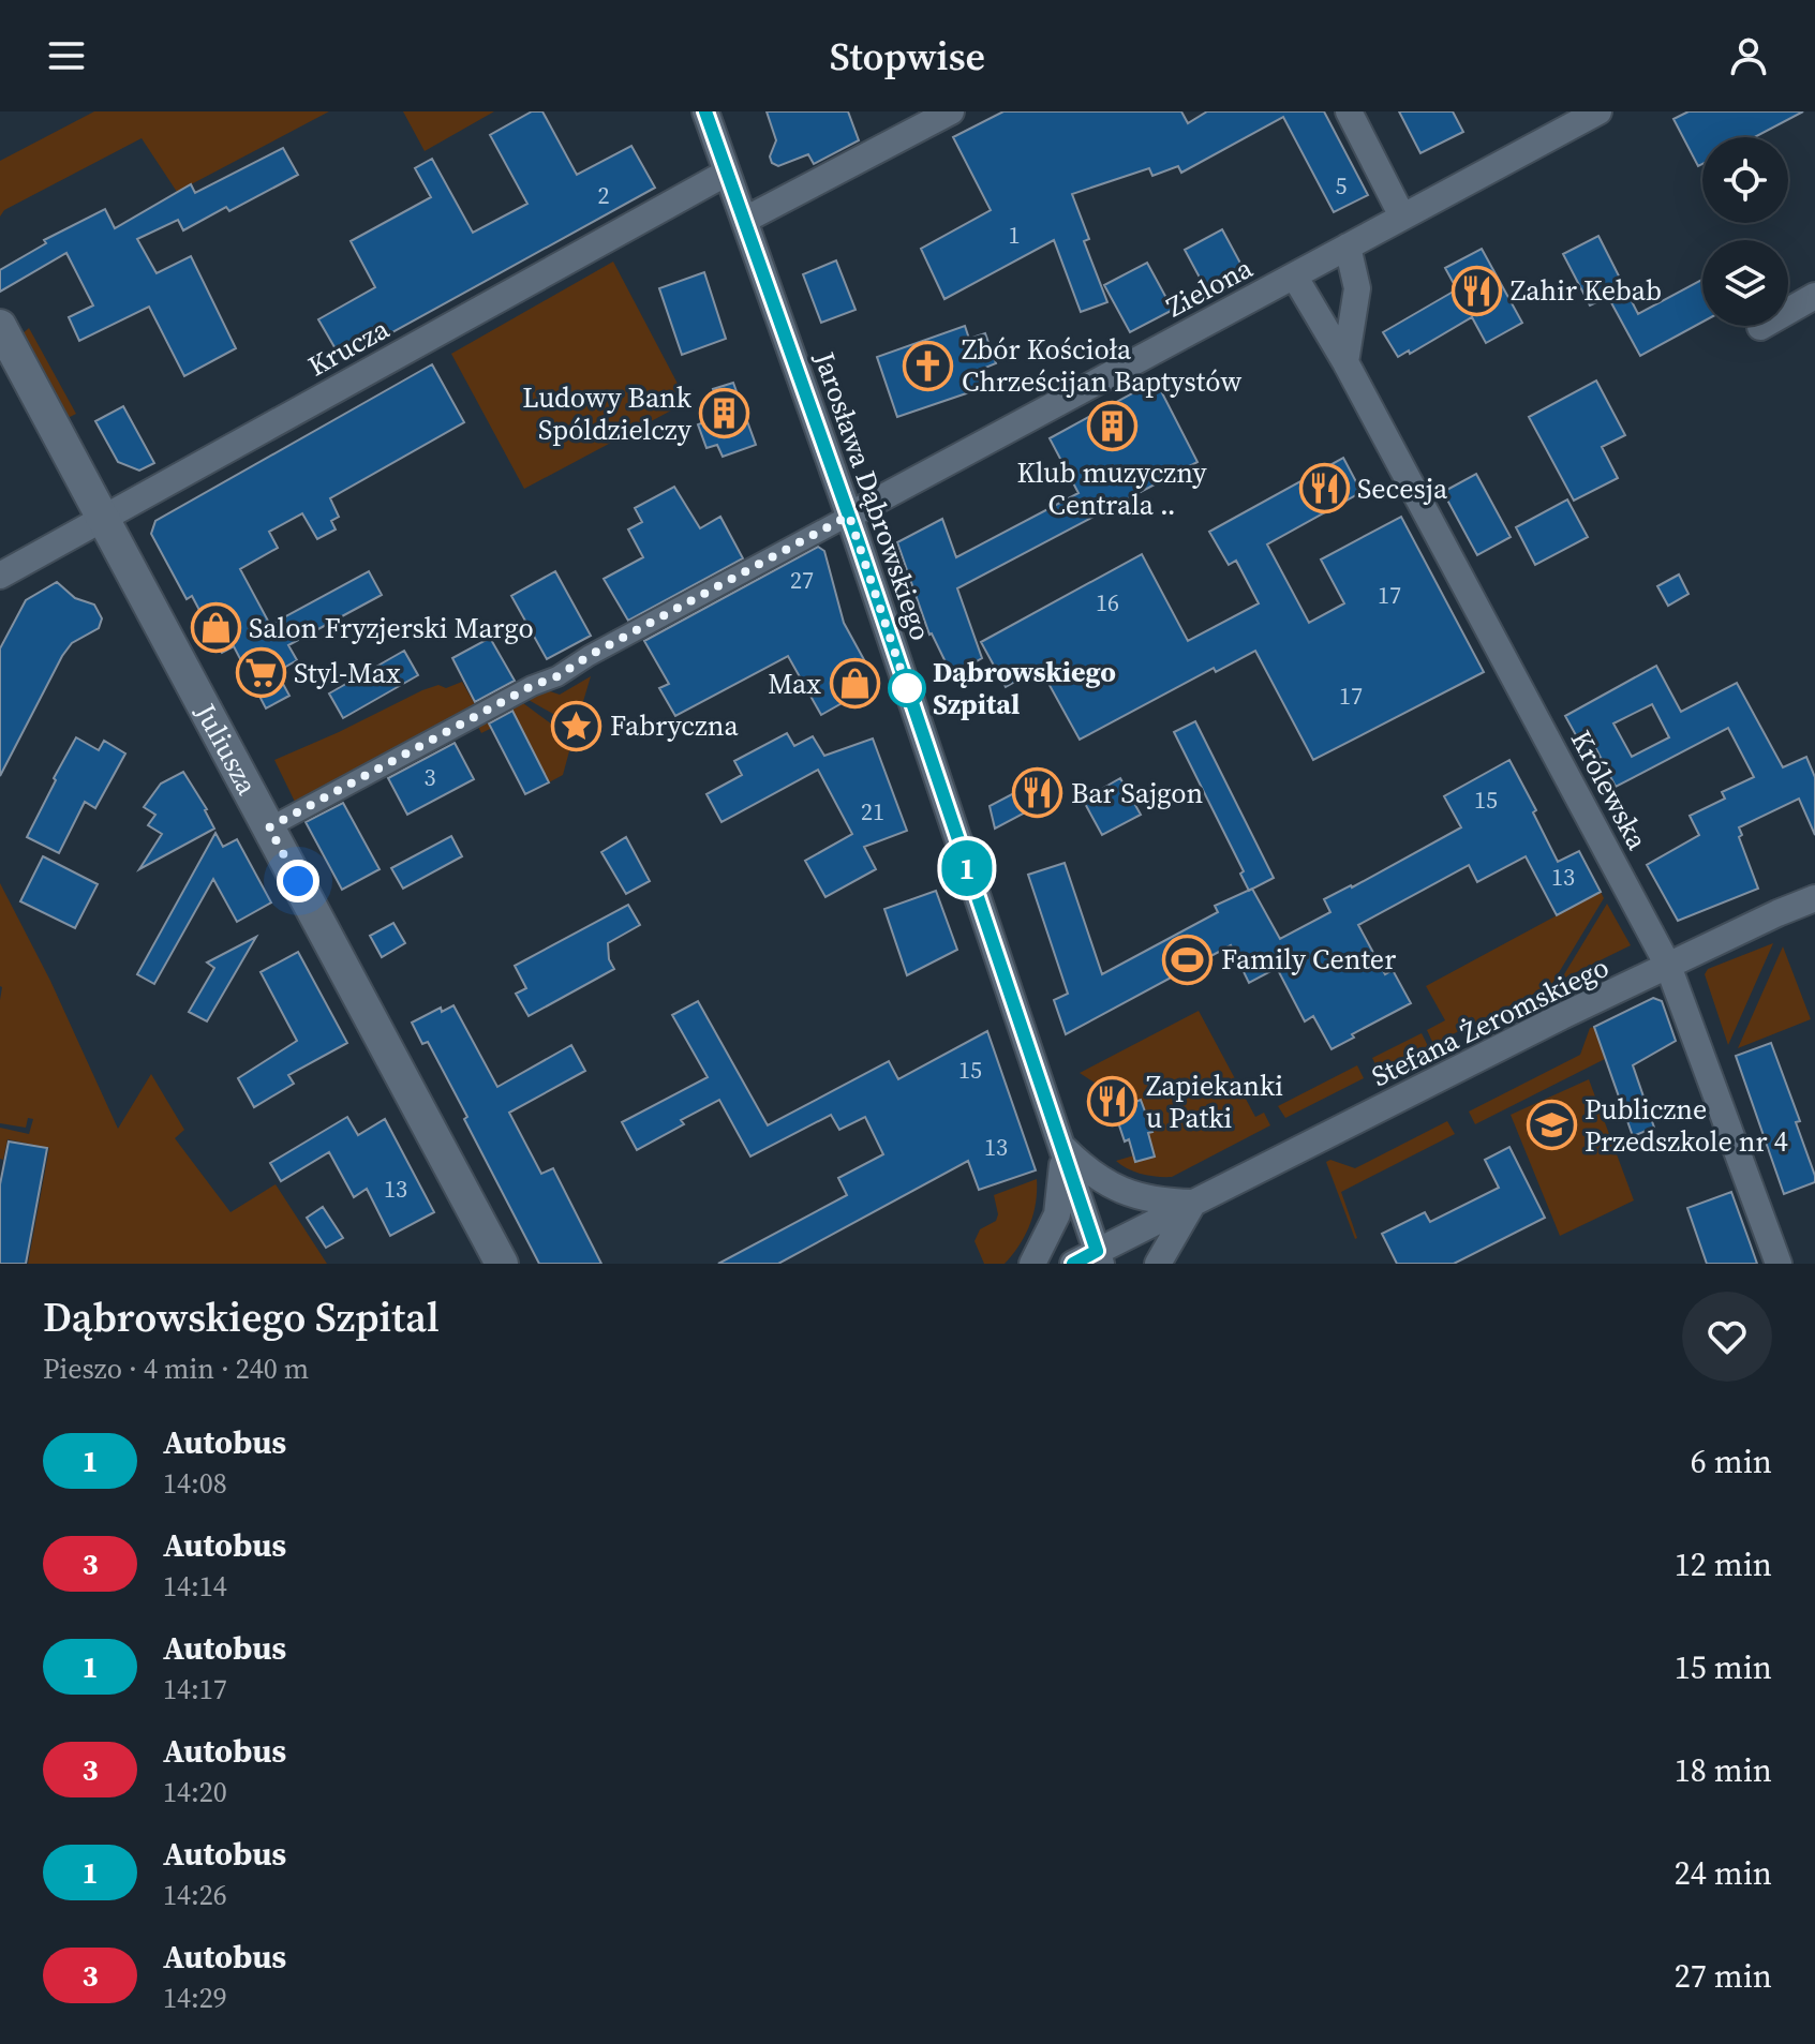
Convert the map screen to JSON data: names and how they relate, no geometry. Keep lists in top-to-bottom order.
{
  "streets": {
    "street": [
      "Zielona",
      "Krucza",
      "Jarosława Dąbrowskiego",
      "Juliusza",
      "Królewska",
      "Stefana Żeromskiego"
    ]
  },
  "crossings": [
    ["Zielona", "Jarosława Dąbrowskiego"],
    ["Zielona", "Królewska"],
    ["Krucza", "Jarosława Dąbrowskiego"],
    ["Krucza", "Juliusza"],
    ["Jarosława Dąbrowskiego", "Stefana Żeromskiego"],
    ["Królewska", "Stefana Żeromskiego"]
  ],
  "places": {
    "restaurant": [
      "Zahir Kebab",
      "Secesja",
      "Bar Sajgon",
      "Zapiekanki u Patki"
    ],
    "church": ["Zbór Kościoła Chrześcijan Baptystów"],
    "building": ["Ludowy Bank Spóldzielczy", "Klub muzyczny Centrala .."],
    "shop": ["Salon Fryzjerski Margo", "Max"],
    "supermarket": ["Styl-Max"],
    "other": ["Dąbrowskiego Szpital"],
    "place": ["Fabryczna"],
    "sports": ["Family Center"],
    "school or university": ["Publiczne Przedszkole nr 4"]
  },
  "lines": ["bus line 1"],
  "house_numbers": [
    "5",
    "2",
    "1",
    "27",
    "17",
    "16",
    "17",
    "3",
    "15",
    "21",
    "13",
    "15",
    "13",
    "13"
  ],
  "page": {
    "header": "Stopwise",
    "on_map": "1",
    "heading": ["Dąbrowskiego Szpital", "Pieszo · 4 min · 240 m"],
    "list": [
      {
        "mark": "1",
        "name": "Autobus",
        "note": "14:08",
        "value": "6 min"
      },
      {
        "mark": "3",
        "name": "Autobus",
        "note": "14:14",
        "value": "12 min"
      },
      {
        "mark": "1",
        "name": "Autobus",
        "note": "14:17",
        "value": "15 min"
      },
      {
        "mark": "3",
        "name": "Autobus",
        "note": "14:20",
        "value": "18 min"
      },
      {
        "mark": "1",
        "name": "Autobus",
        "note": "14:26",
        "value": "24 min"
      },
      {
        "mark": "3",
        "name": "Autobus",
        "note": "14:29",
        "value": "27 min"
      }
    ]
  }
}
